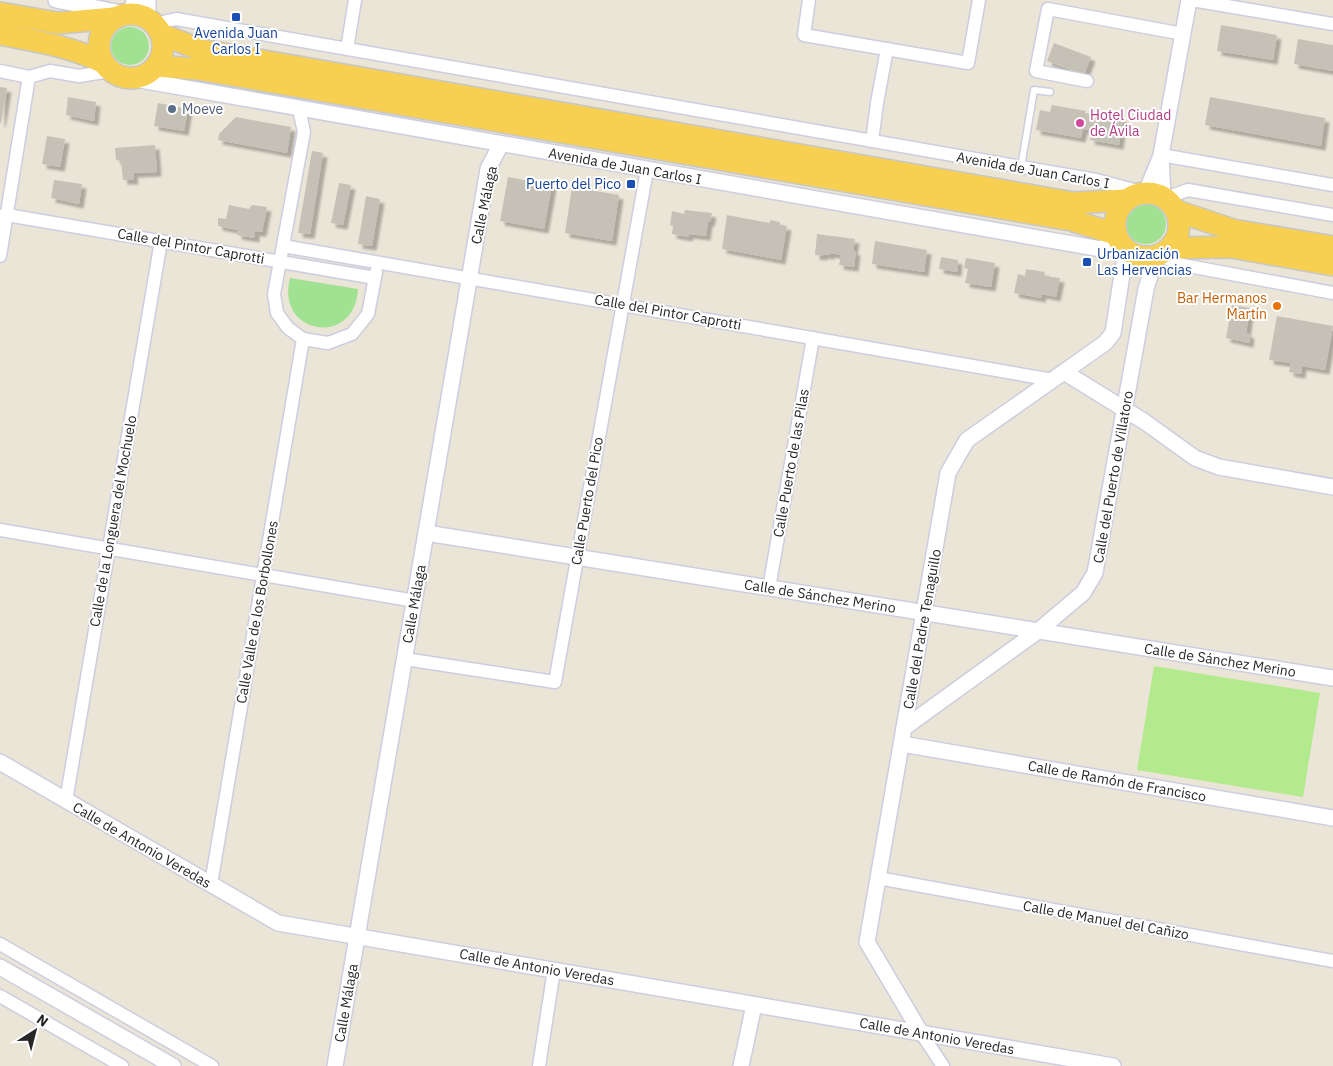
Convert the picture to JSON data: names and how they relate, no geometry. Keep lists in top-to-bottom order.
{
  "streets": {
    "highway": ["Avenida de Juan Carlos I"],
    "street": [
      "Calle Málaga",
      "Calle del Pintor Caprotti",
      "Calle Puerto de las Pilas",
      "Calle del Puerto de Villatoro",
      "Calle Puerto del Pico",
      "Calle de la Longuera del Mochuelo",
      "Calle de Sánchez Merino",
      "Calle Valle de los Borbollones",
      "Calle del Padre Tenaguillo",
      "Calle de Ramón de Francisco",
      "Calle de Antonio Veredas",
      "Calle de Manuel del Cañizo"
    ]
  },
  "crossings": [
    ["Avenida de Juan Carlos I", "Calle Málaga"],
    ["Avenida de Juan Carlos I", "Calle del Puerto de Villatoro"],
    ["Avenida de Juan Carlos I", "Calle Puerto del Pico"],
    ["Avenida de Juan Carlos I", "Calle del Padre Tenaguillo"],
    ["Calle Málaga", "Calle del Pintor Caprotti"],
    ["Calle Málaga", "Calle Puerto del Pico"],
    ["Calle Málaga", "Calle de Sánchez Merino"],
    ["Calle Málaga", "Calle de Antonio Veredas"],
    ["Calle del Pintor Caprotti", "Calle Puerto de las Pilas"],
    ["Calle del Pintor Caprotti", "Calle del Puerto de Villatoro"],
    ["Calle del Pintor Caprotti", "Calle Puerto del Pico"],
    ["Calle del Pintor Caprotti", "Calle de la Longuera del Mochuelo"],
    ["Calle del Pintor Caprotti", "Calle del Padre Tenaguillo"],
    ["Calle Puerto de las Pilas", "Calle de Sánchez Merino"],
    ["Calle del Puerto de Villatoro", "Calle de Sánchez Merino"],
    ["Calle del Puerto de Villatoro", "Calle del Padre Tenaguillo"],
    ["Calle Puerto del Pico", "Calle de Sánchez Merino"],
    ["Calle de la Longuera del Mochuelo", "Calle de Antonio Veredas"],
    ["Calle de Sánchez Merino", "Calle del Padre Tenaguillo"],
    ["Calle Valle de los Borbollones", "Calle de Antonio Veredas"],
    ["Calle del Padre Tenaguillo", "Calle de Ramón de Francisco"],
    ["Calle del Padre Tenaguillo", "Calle de Antonio Veredas"],
    ["Calle del Padre Tenaguillo", "Calle de Manuel del Cañizo"]
  ],
  "places": {
    "transit": ["Avenida Juan Carlos I", "Puerto del Pico", "Urbanización Las Hervencias"],
    "other": ["Moeve", "Hotel Ciudad de Ávila", "Bar Hermanos Martín"]
  },
  "north": "top right"
}
